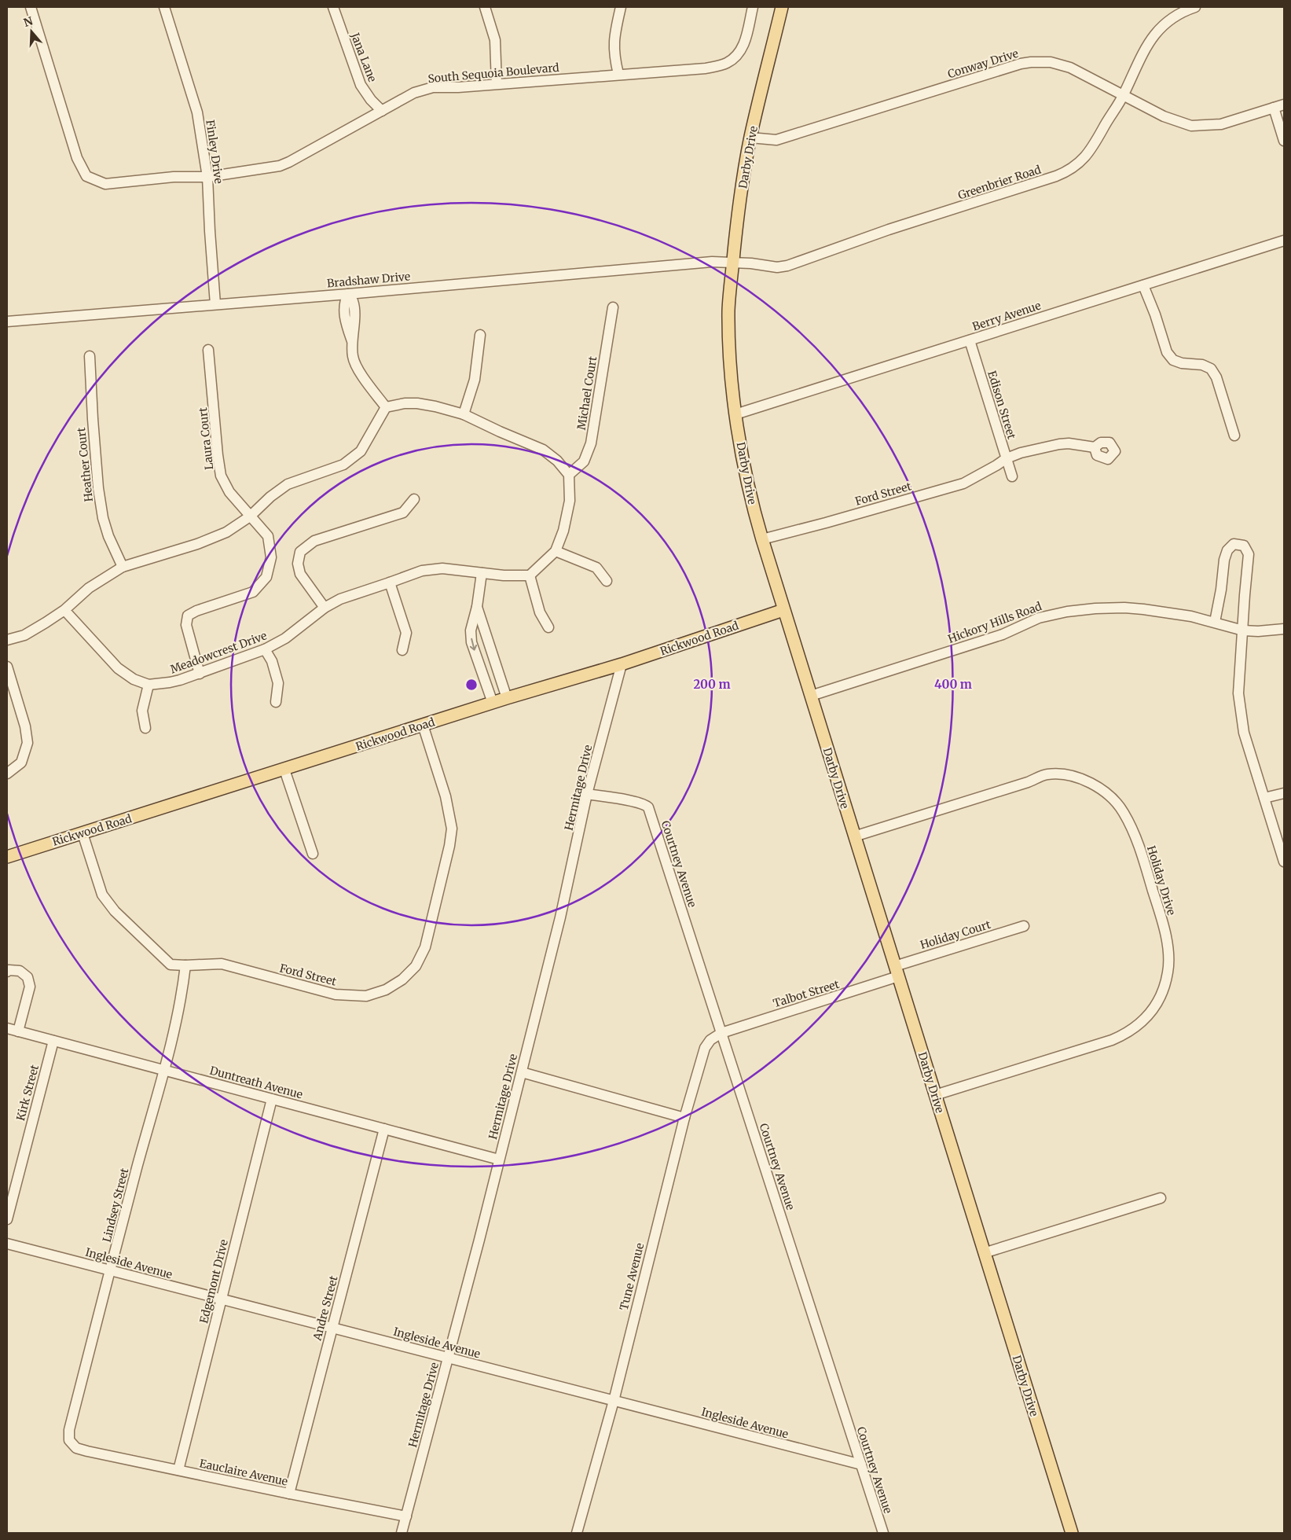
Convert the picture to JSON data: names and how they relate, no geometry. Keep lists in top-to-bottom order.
{
  "streets": {
    "main road": ["Darby Drive", "Rickwood Road"],
    "street": [
      "Jana Lane",
      "Conway Drive",
      "South Sequoia Boulevard",
      "Finley Drive",
      "Greenbrier Road",
      "Bradshaw Drive",
      "Berry Avenue",
      "Michael Court",
      "Edison Street",
      "Laura Court",
      "Heather Court",
      "Ford Street",
      "Hickory Hills Road",
      "Meadowcrest Drive",
      "Hermitage Drive",
      "Courtney Avenue",
      "Holiday Drive",
      "Holiday Court",
      "Talbot Street",
      "Duntreath Avenue",
      "Kirk Street",
      "Lindsey Street",
      "Ingleside Avenue",
      "Tune Avenue",
      "Edgemont Drive",
      "Andre Street",
      "Eauclaire Avenue"
    ]
  },
  "crossings": [
    ["Jana Lane", "South Sequoia Boulevard"],
    ["Conway Drive", "Darby Drive"],
    ["Conway Drive", "Greenbrier Road"],
    ["South Sequoia Boulevard", "Finley Drive"],
    ["Finley Drive", "Bradshaw Drive"],
    ["Darby Drive", "Greenbrier Road"],
    ["Darby Drive", "Bradshaw Drive"],
    ["Darby Drive", "Berry Avenue"],
    ["Darby Drive", "Ford Street"],
    ["Darby Drive", "Hickory Hills Road"],
    ["Darby Drive", "Rickwood Road"],
    ["Darby Drive", "Holiday Drive"],
    ["Darby Drive", "Holiday Court"],
    ["Darby Drive", "Talbot Street"],
    ["Greenbrier Road", "Bradshaw Drive"],
    ["Berry Avenue", "Edison Street"],
    ["Edison Street", "Ford Street"],
    ["Laura Court", "Meadowcrest Drive"],
    ["Ford Street", "Rickwood Road"],
    ["Ford Street", "Lindsey Street"],
    ["Rickwood Road", "Hermitage Drive"],
    ["Hermitage Drive", "Courtney Avenue"],
    ["Hermitage Drive", "Duntreath Avenue"],
    ["Hermitage Drive", "Ingleside Avenue"],
    ["Hermitage Drive", "Eauclaire Avenue"],
    ["Courtney Avenue", "Talbot Street"],
    ["Courtney Avenue", "Ingleside Avenue"],
    ["Courtney Avenue", "Tune Avenue"],
    ["Holiday Court", "Talbot Street"],
    ["Talbot Street", "Tune Avenue"],
    ["Duntreath Avenue", "Kirk Street"],
    ["Duntreath Avenue", "Lindsey Street"],
    ["Duntreath Avenue", "Edgemont Drive"],
    ["Duntreath Avenue", "Andre Street"],
    ["Lindsey Street", "Ingleside Avenue"],
    ["Lindsey Street", "Eauclaire Avenue"],
    ["Ingleside Avenue", "Tune Avenue"],
    ["Ingleside Avenue", "Edgemont Drive"],
    ["Ingleside Avenue", "Andre Street"],
    ["Edgemont Drive", "Eauclaire Avenue"],
    ["Andre Street", "Eauclaire Avenue"]
  ],
  "north": "top",
  "rings": ["200 m", "400 m"]
}
